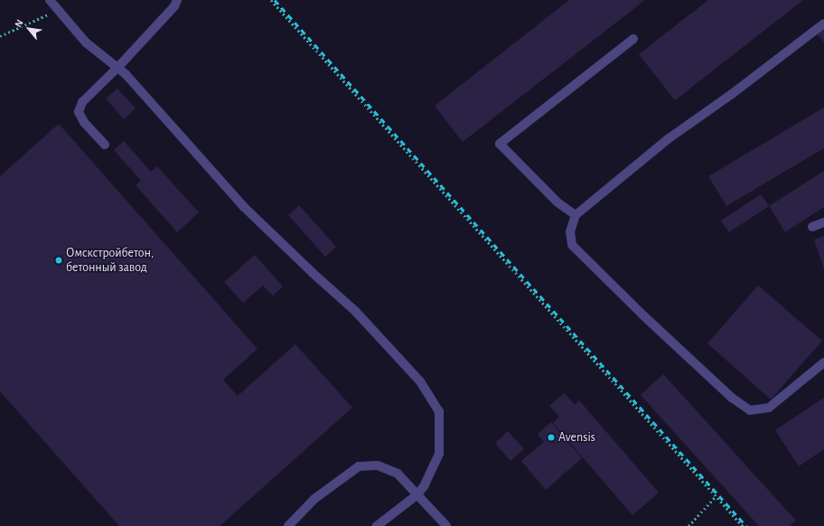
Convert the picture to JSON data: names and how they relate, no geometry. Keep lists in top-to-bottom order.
{
  "places": ["Омскстройбетон, бетонный завод", "Avensis"],
  "north": "top left"
}
